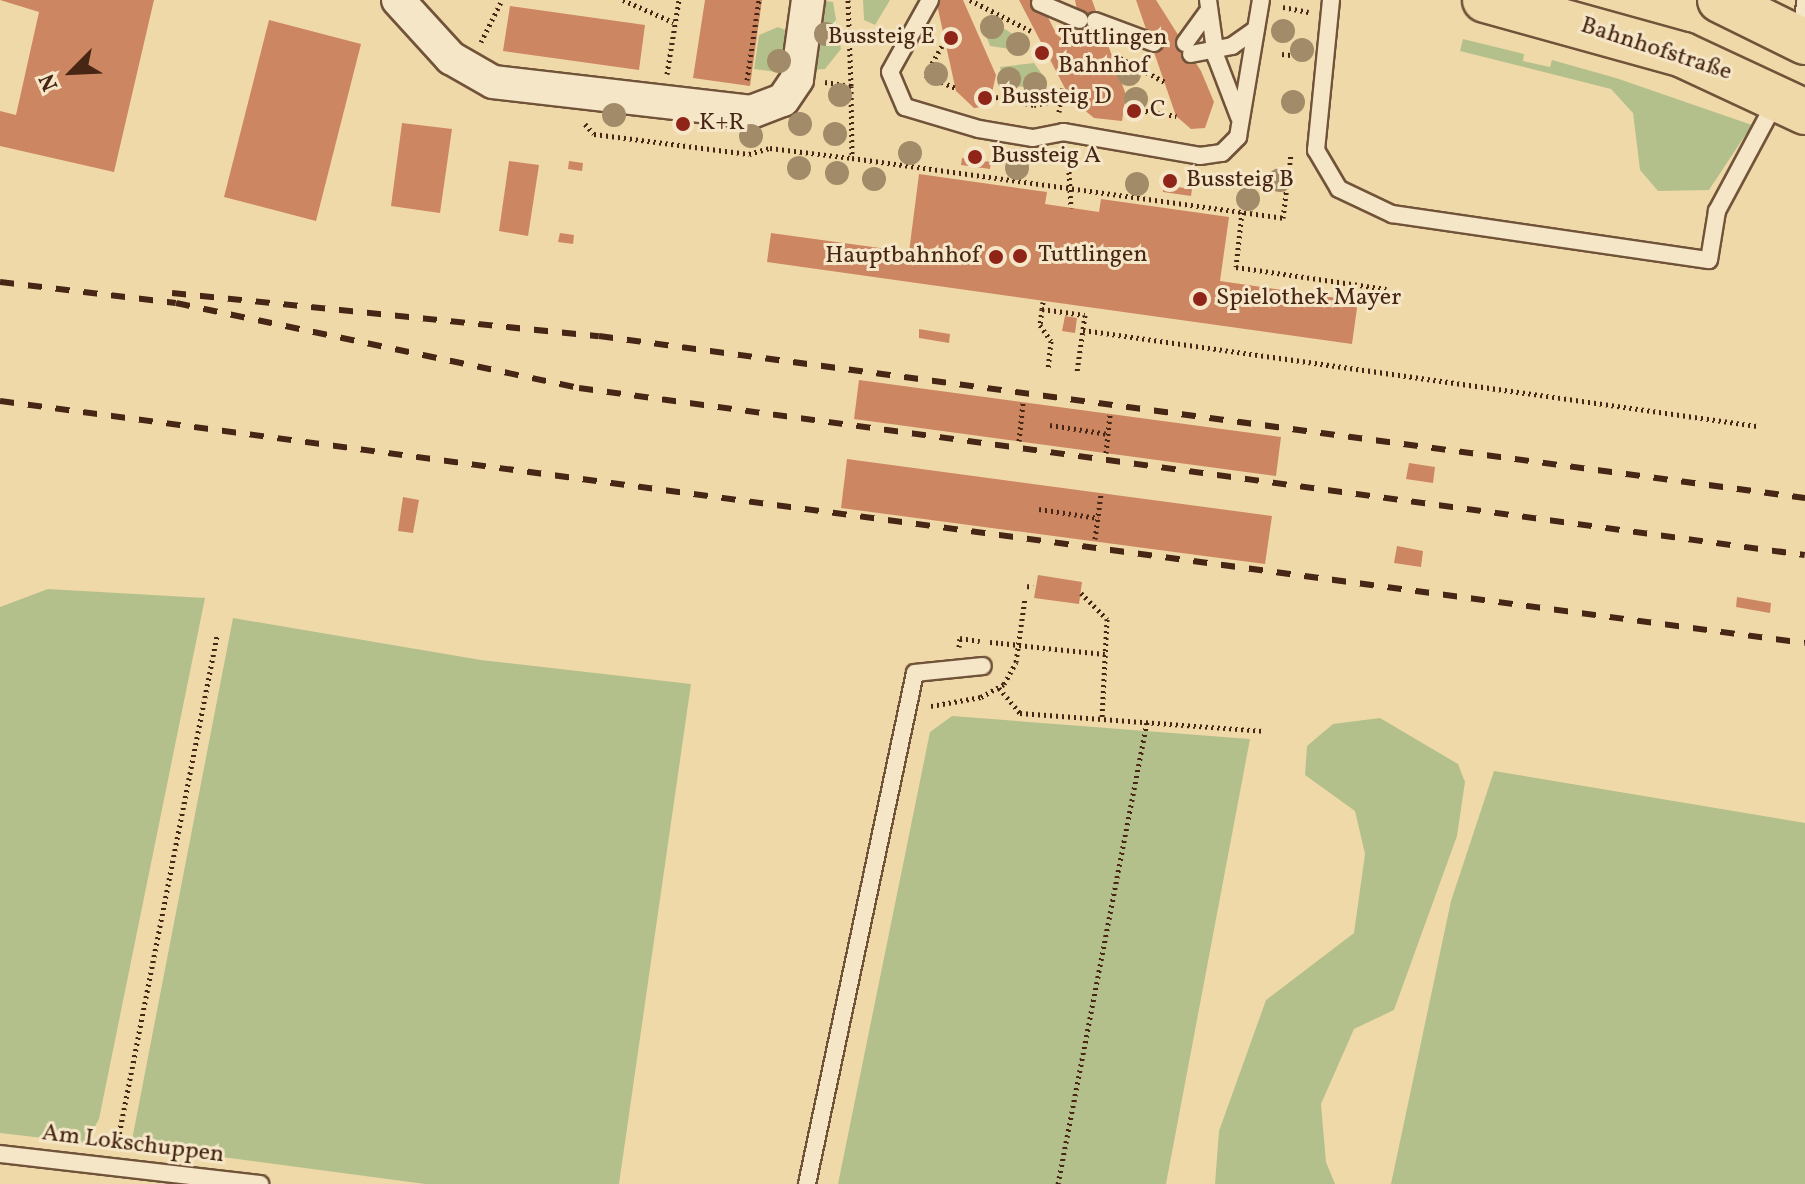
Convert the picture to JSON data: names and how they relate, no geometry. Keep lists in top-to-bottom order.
{
  "streets": {
    "main road": ["Bahnhofstraße"],
    "lane": ["Am Lokschuppen"]
  },
  "places": [
    "Bussteig E",
    "Tuttlingen Bahnhof",
    "Bussteig D",
    "C",
    "K+R",
    "Bussteig A",
    "Bussteig B",
    "Tuttlingen",
    "Hauptbahnhof",
    "Spielothek Mayer"
  ],
  "north": "bottom left"
}
